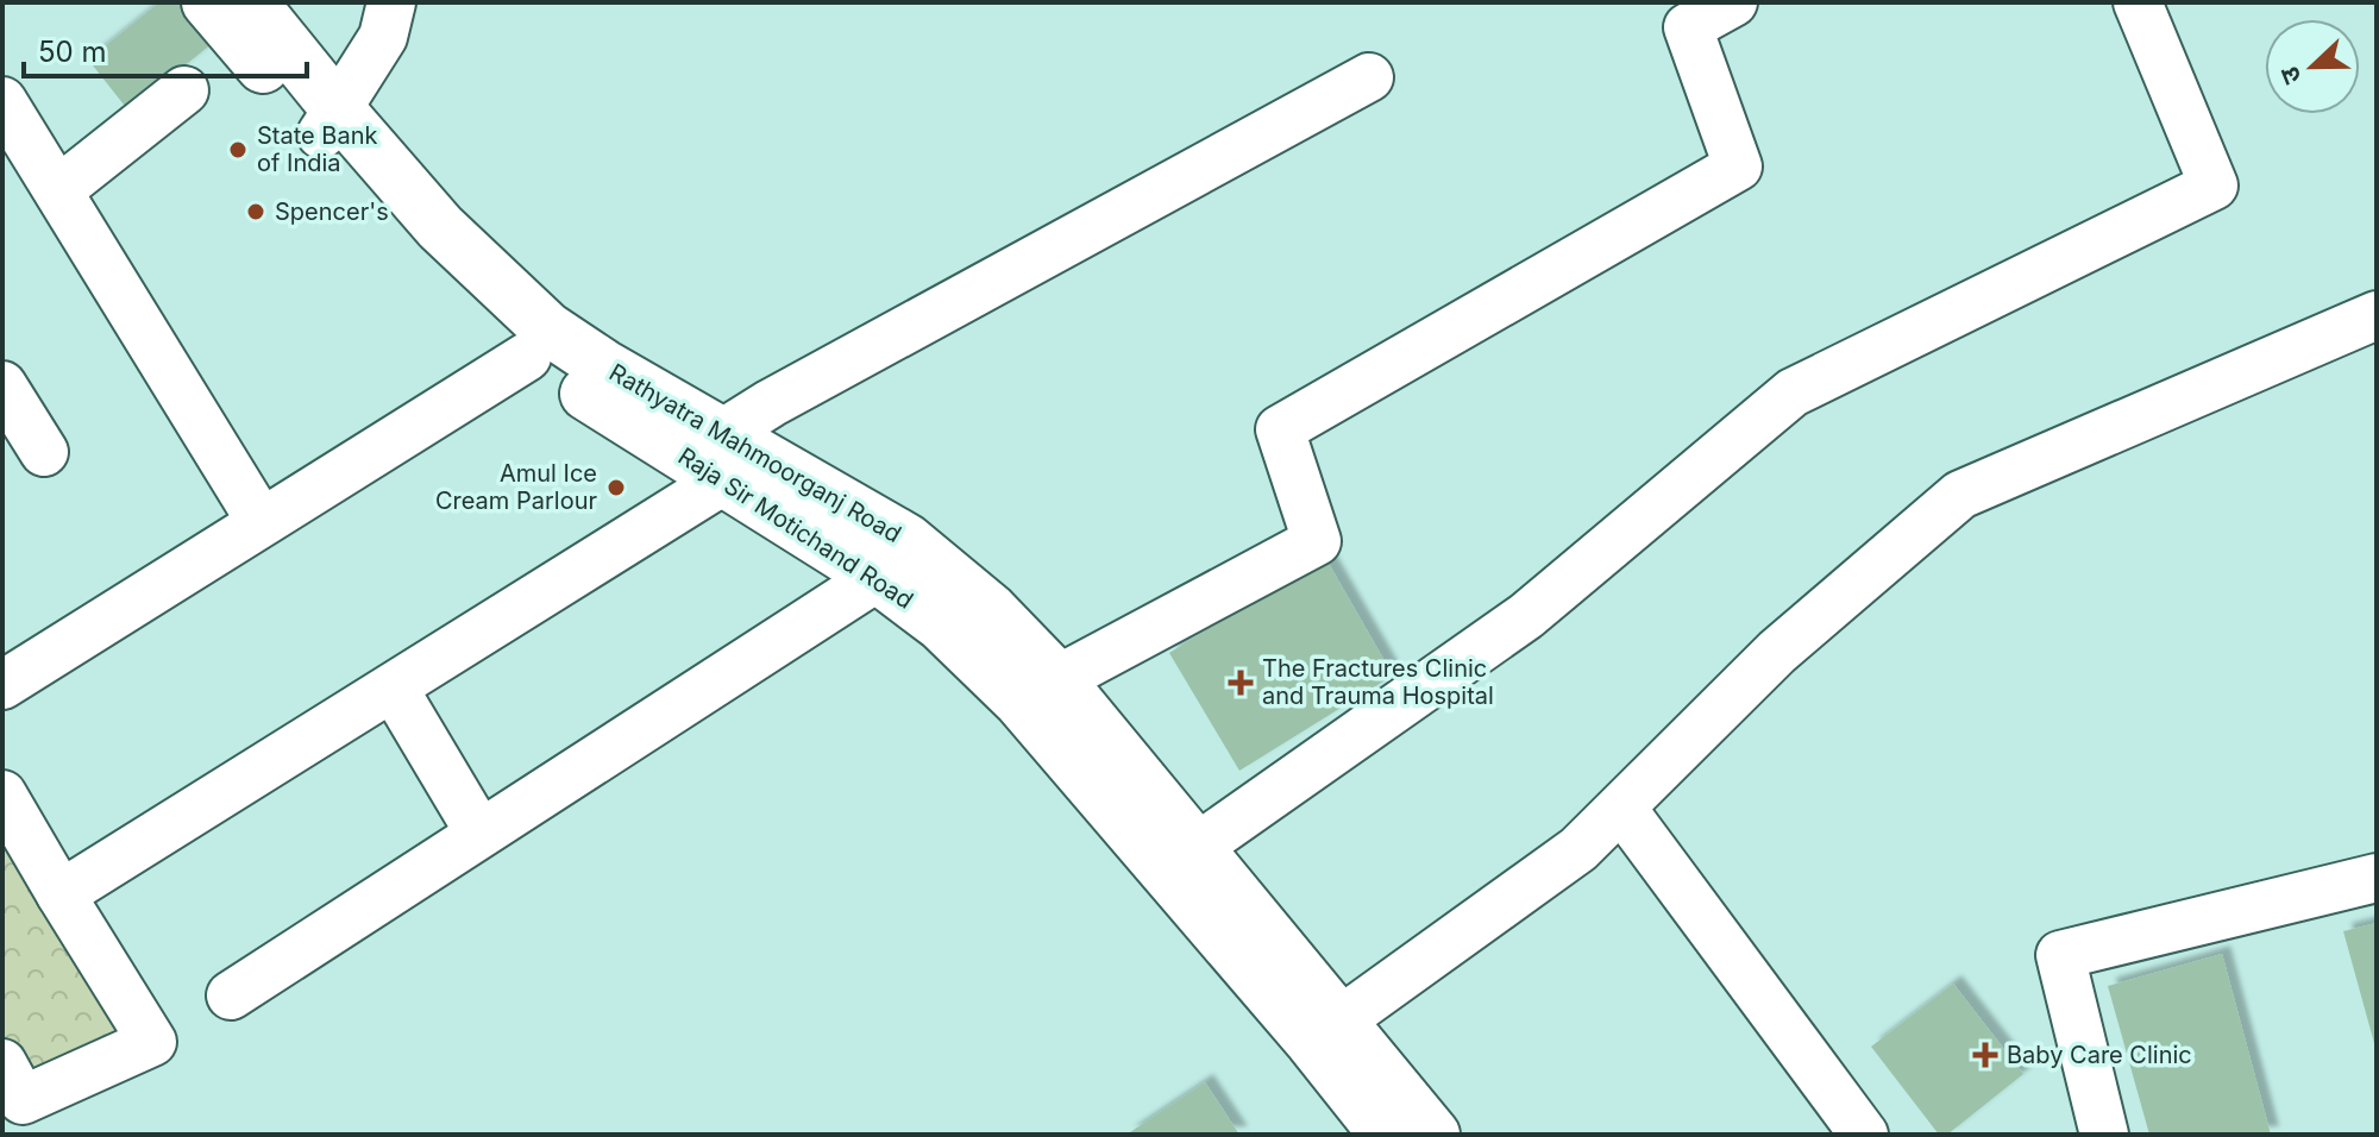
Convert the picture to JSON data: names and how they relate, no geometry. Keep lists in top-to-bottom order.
{
  "streets": {
    "main road": ["Rathyatra Mahmoorganj Road", "Raja Sir Motichand Road"]
  },
  "crossings": [
    ["Rathyatra Mahmoorganj Road", "Raja Sir Motichand Road"]
  ],
  "places": {
    "other": ["State Bank of India", "Spencer's", "Amul Ice Cream Parlour"],
    "health": ["The Fractures Clinic and Trauma Hospital", "Baby Care Clinic"]
  },
  "scale_bar": "50 m",
  "north": "left"
}
